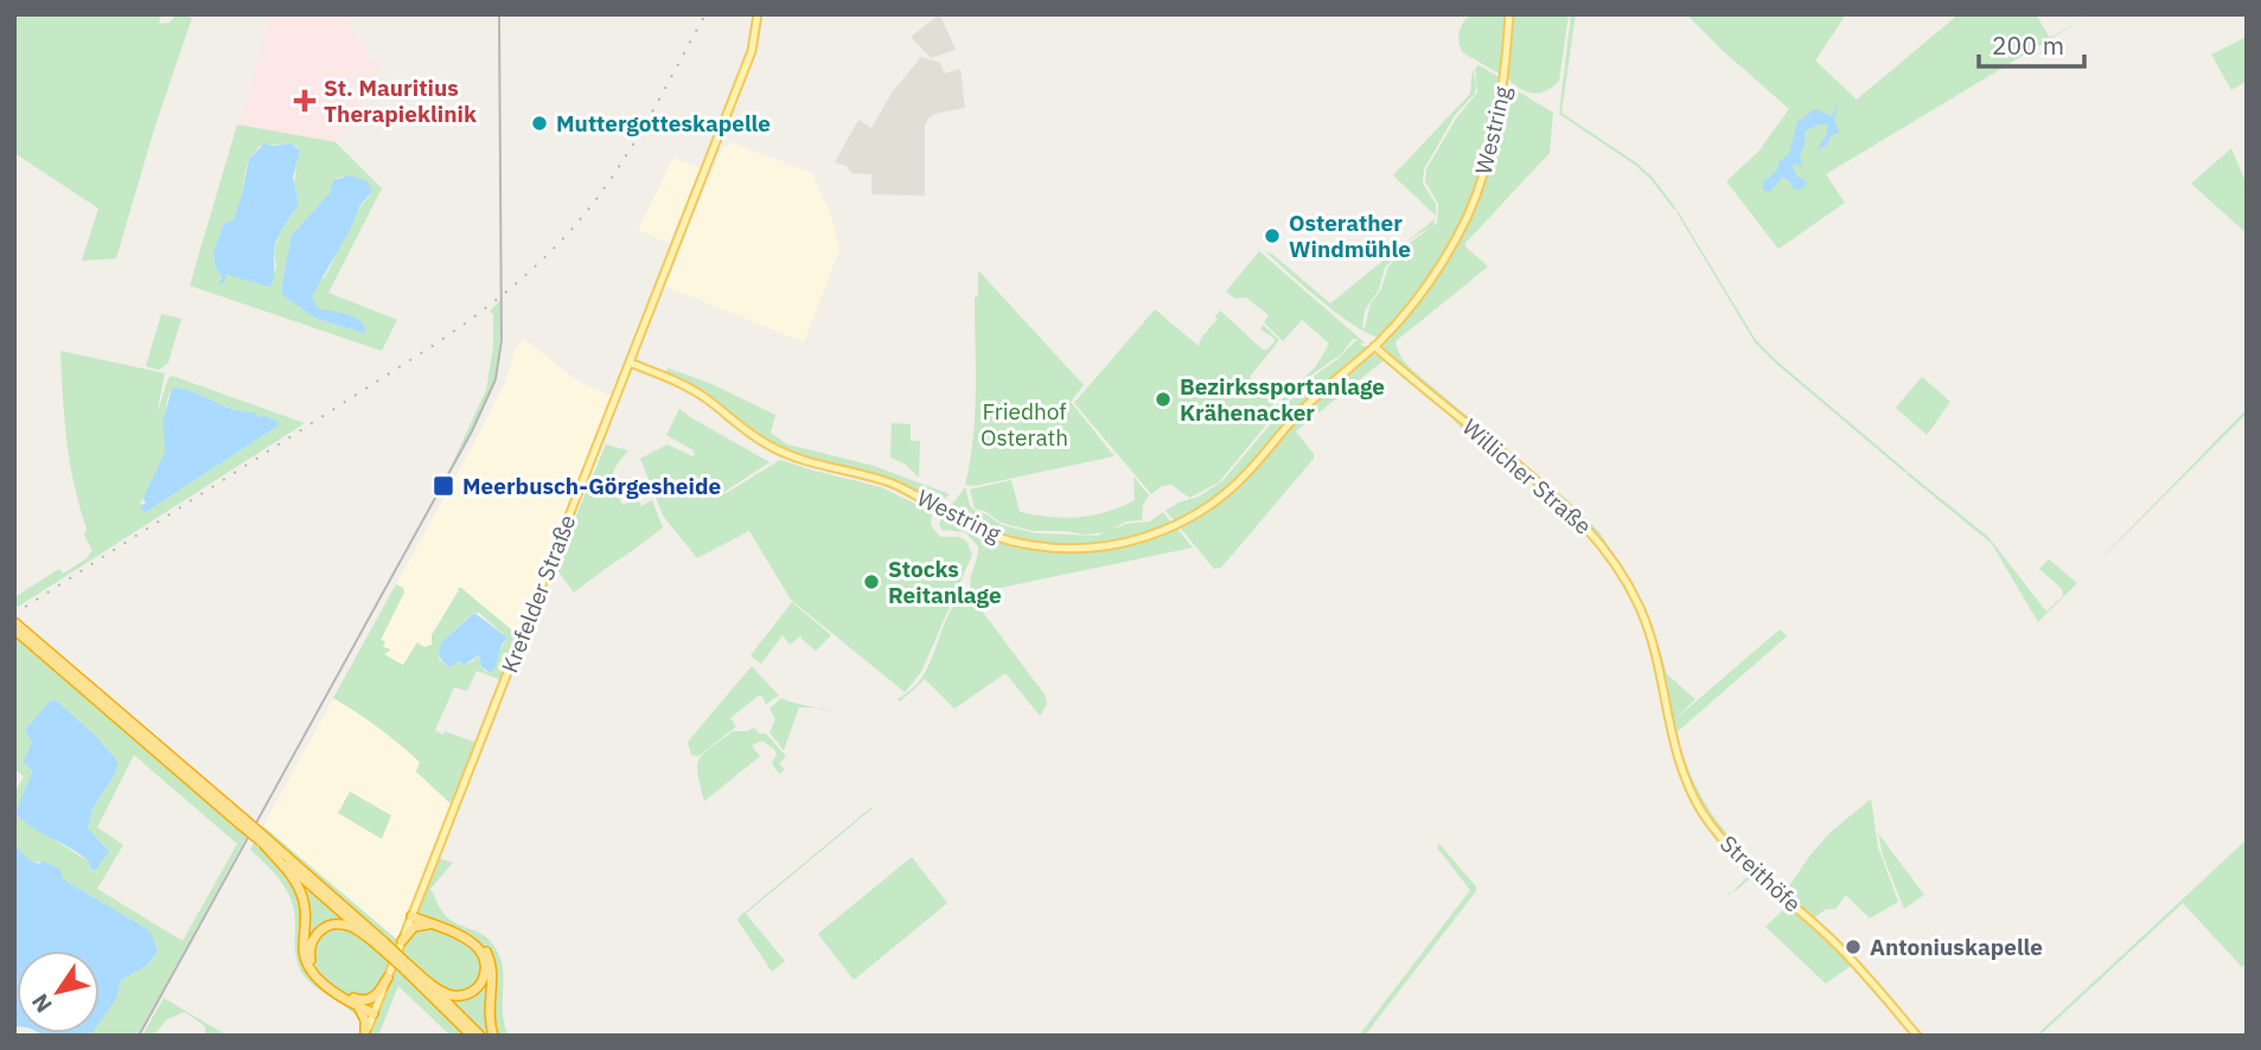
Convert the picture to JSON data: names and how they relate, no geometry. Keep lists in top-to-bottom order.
{
  "streets": {
    "main road": [
      "Westring",
      "Willicher Straße",
      "Krefelder Straße",
      "Streithöfe"
    ]
  },
  "crossings": [
    ["Westring", "Willicher Straße"],
    ["Westring", "Krefelder Straße"],
    ["Willicher Straße", "Streithöfe"]
  ],
  "parks": ["Friedhof Osterath"],
  "places": {
    "health": ["St. Mauritius Therapieklinik"],
    "other": [
      "Muttergotteskapelle",
      "Osterather Windmühle",
      "Bezirkssportanlage Krähenacker",
      "Stocks Reitanlage",
      "Antoniuskapelle"
    ],
    "transit": ["Meerbusch-Görgesheide"]
  },
  "scale_bar": "200 m",
  "north": "bottom left"
}
